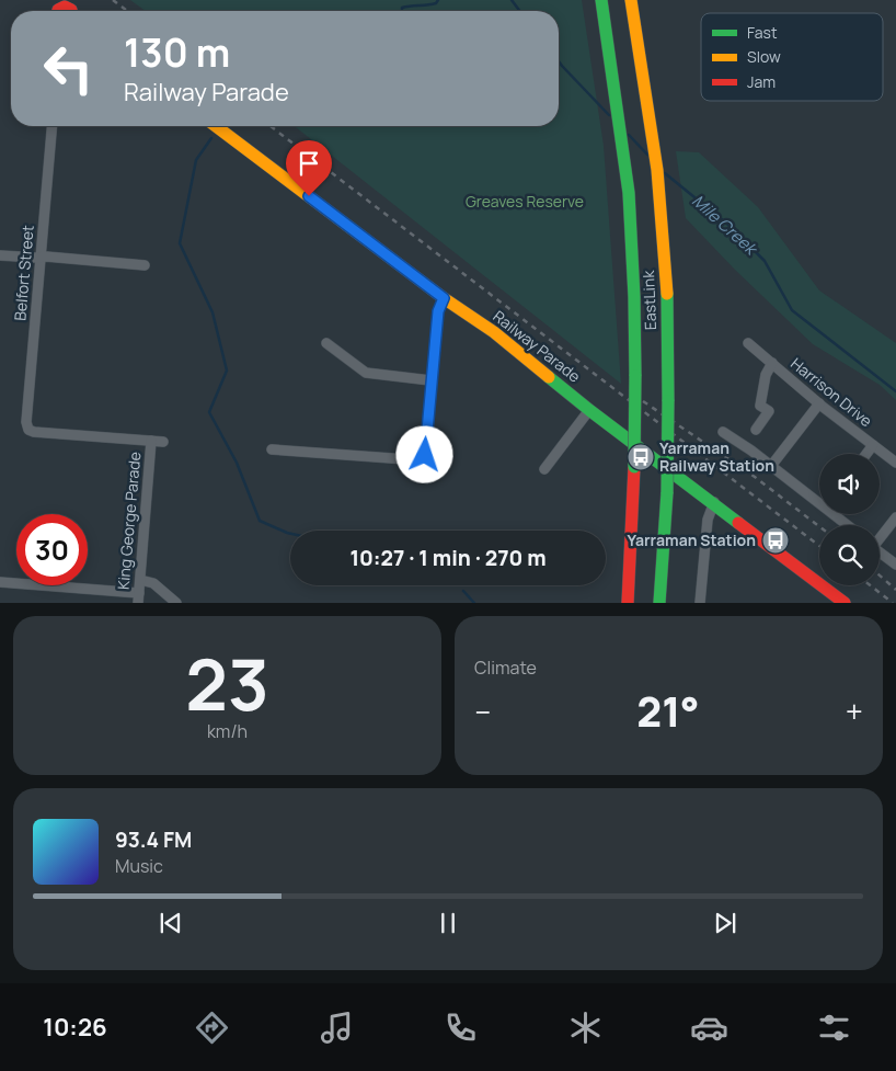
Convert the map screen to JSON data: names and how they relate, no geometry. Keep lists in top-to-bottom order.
{
  "streets": {
    "main road": ["EastLink", "Railway Parade"],
    "street": ["Belfort Street", "Harrison Drive", "King George Parade"]
  },
  "crossings": [
    ["Belfort Street", "King George Parade"]
  ],
  "water": ["Mile Creek"],
  "parks": ["Greaves Reserve"],
  "places": {
    "bus stop": ["Yarraman Railway Station", "Yarraman Station"]
  },
  "legend": ["Fast", "Slow", "Jam"],
  "page": {
    "turn": ["130 m", "Railway Parade"],
    "limit": "30",
    "trip": "10:27 · 1 min · 270 m",
    "tile": [
      ["23", "km/h"],
      "Climate"
    ],
    "heat": ["−", "21°", "+"],
    "song": ["93.4 FM", "Music"],
    "tabs": "10:26"
  }
}
